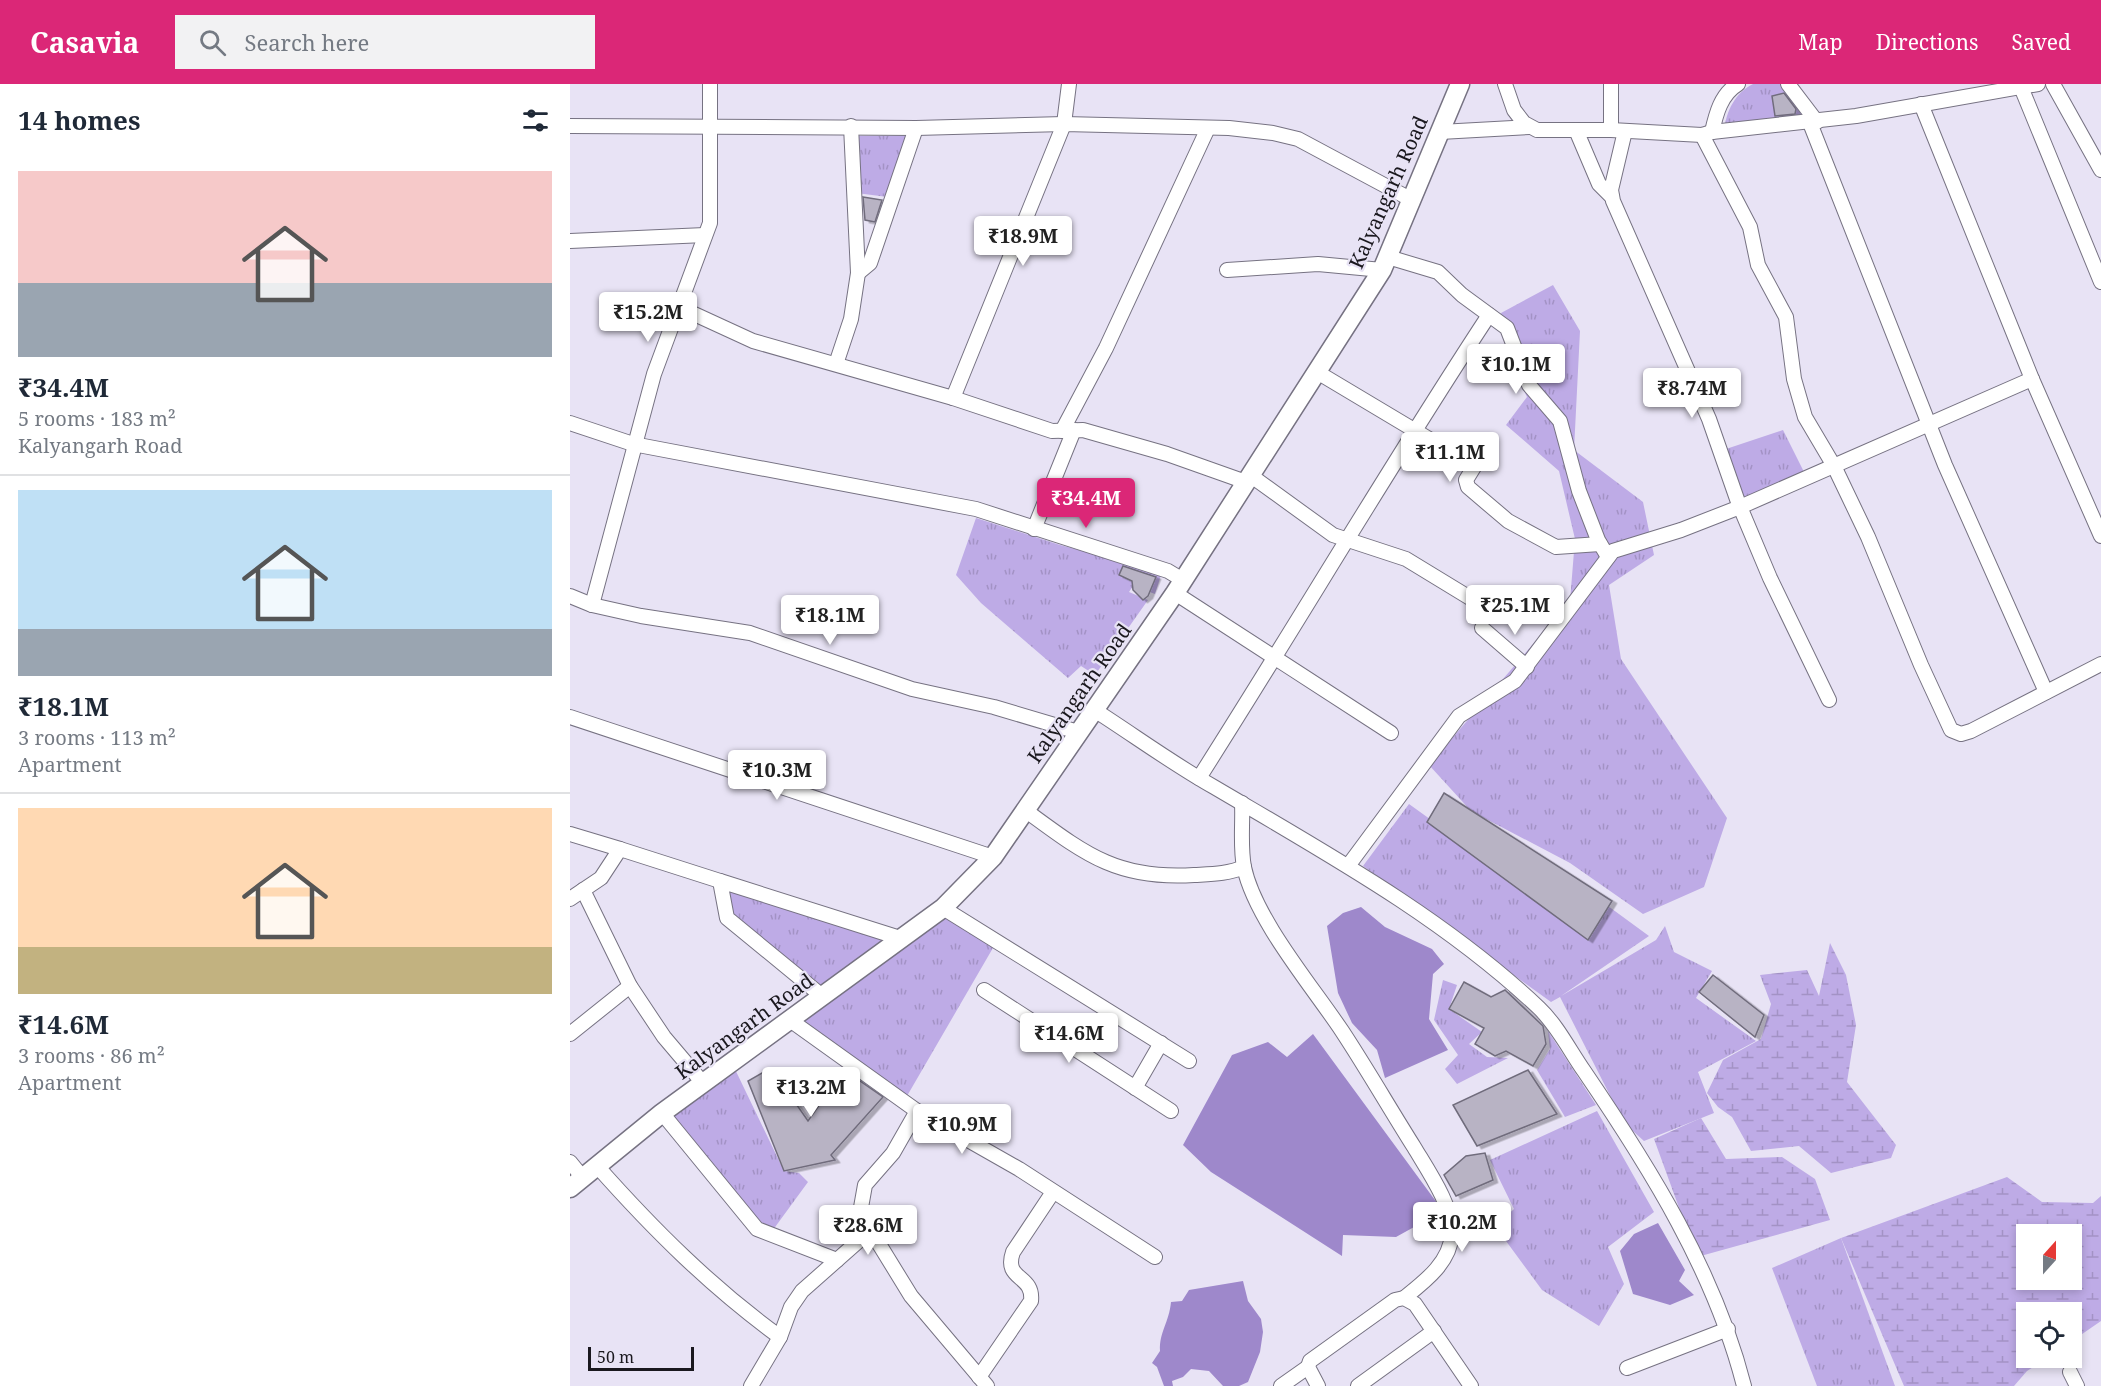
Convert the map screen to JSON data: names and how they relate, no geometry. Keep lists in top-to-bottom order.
{
  "streets": {
    "main road": ["Kalyangarh Road"]
  },
  "scale_bar": "50 m",
  "north": "top",
  "page": {
    "header": "Casavia",
    "search": "Search here",
    "nav": ["Map", "Directions", "Saved"],
    "heading": "14 homes",
    "list": [
      {
        "name": "₹34.4M",
        "note": "5 rooms · 183 m² · Kalyangarh Road"
      },
      {
        "name": "₹18.1M",
        "note": "3 rooms · 113 m² · Apartment"
      },
      {
        "name": "₹14.6M",
        "note": "3 rooms · 86 m² · Apartment"
      }
    ],
    "price": [
      "₹18.9M",
      "₹15.2M",
      "₹10.1M",
      "₹8.74M",
      "₹11.1M",
      "₹34.4M",
      "₹25.1M",
      "₹18.1M",
      "₹10.3M",
      "₹14.6M",
      "₹13.2M",
      "₹10.9M",
      "₹10.2M",
      "₹28.6M"
    ],
    "scale": "50 m"
  }
}
